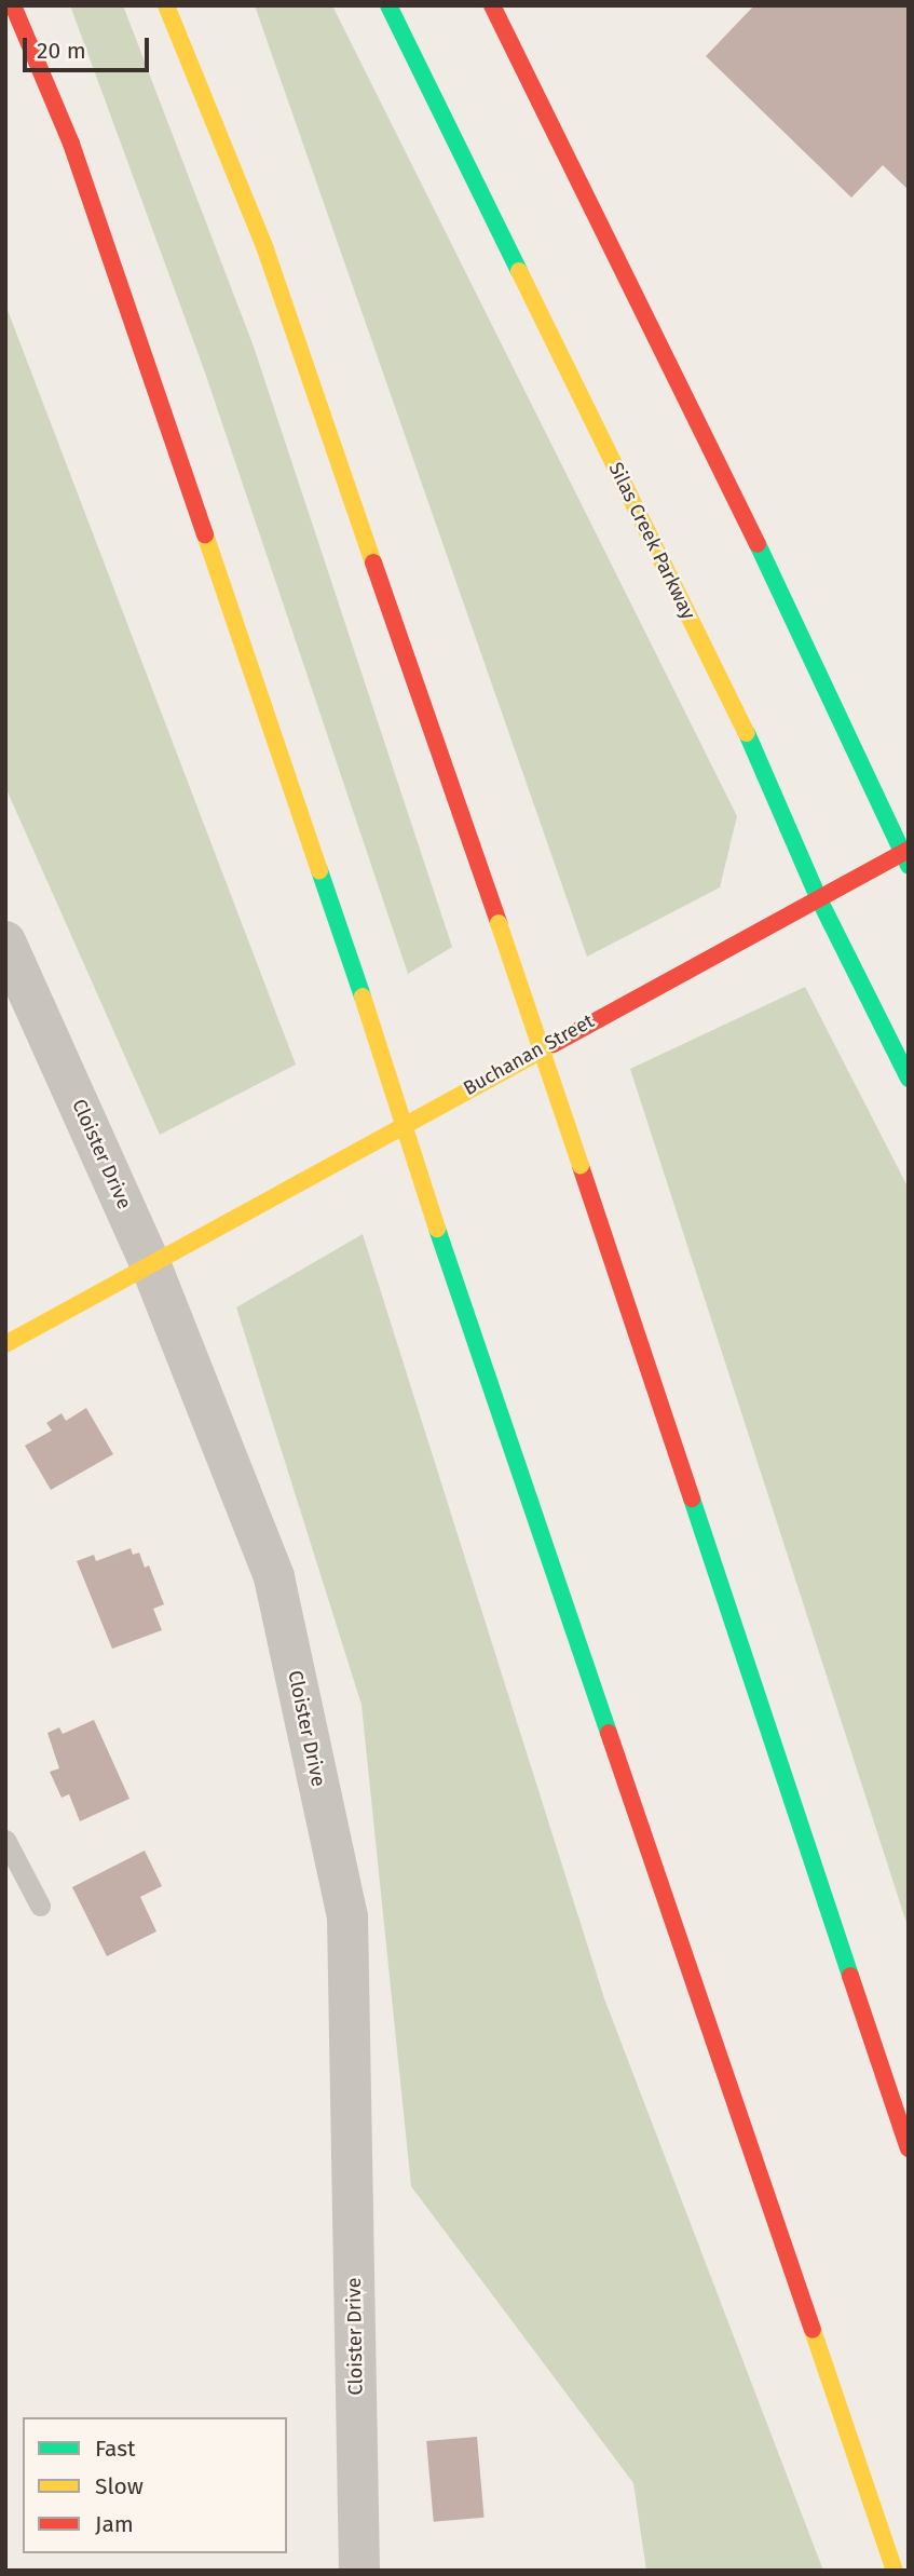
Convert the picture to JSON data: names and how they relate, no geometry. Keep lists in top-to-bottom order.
{
  "streets": {
    "main road": ["Silas Creek Parkway", "Buchanan Street"],
    "street": ["Cloister Drive"]
  },
  "crossings": [
    ["Silas Creek Parkway", "Buchanan Street"],
    ["Buchanan Street", "Cloister Drive"]
  ],
  "legend": ["Fast", "Slow", "Jam"],
  "scale_bar": "20 m"
}
